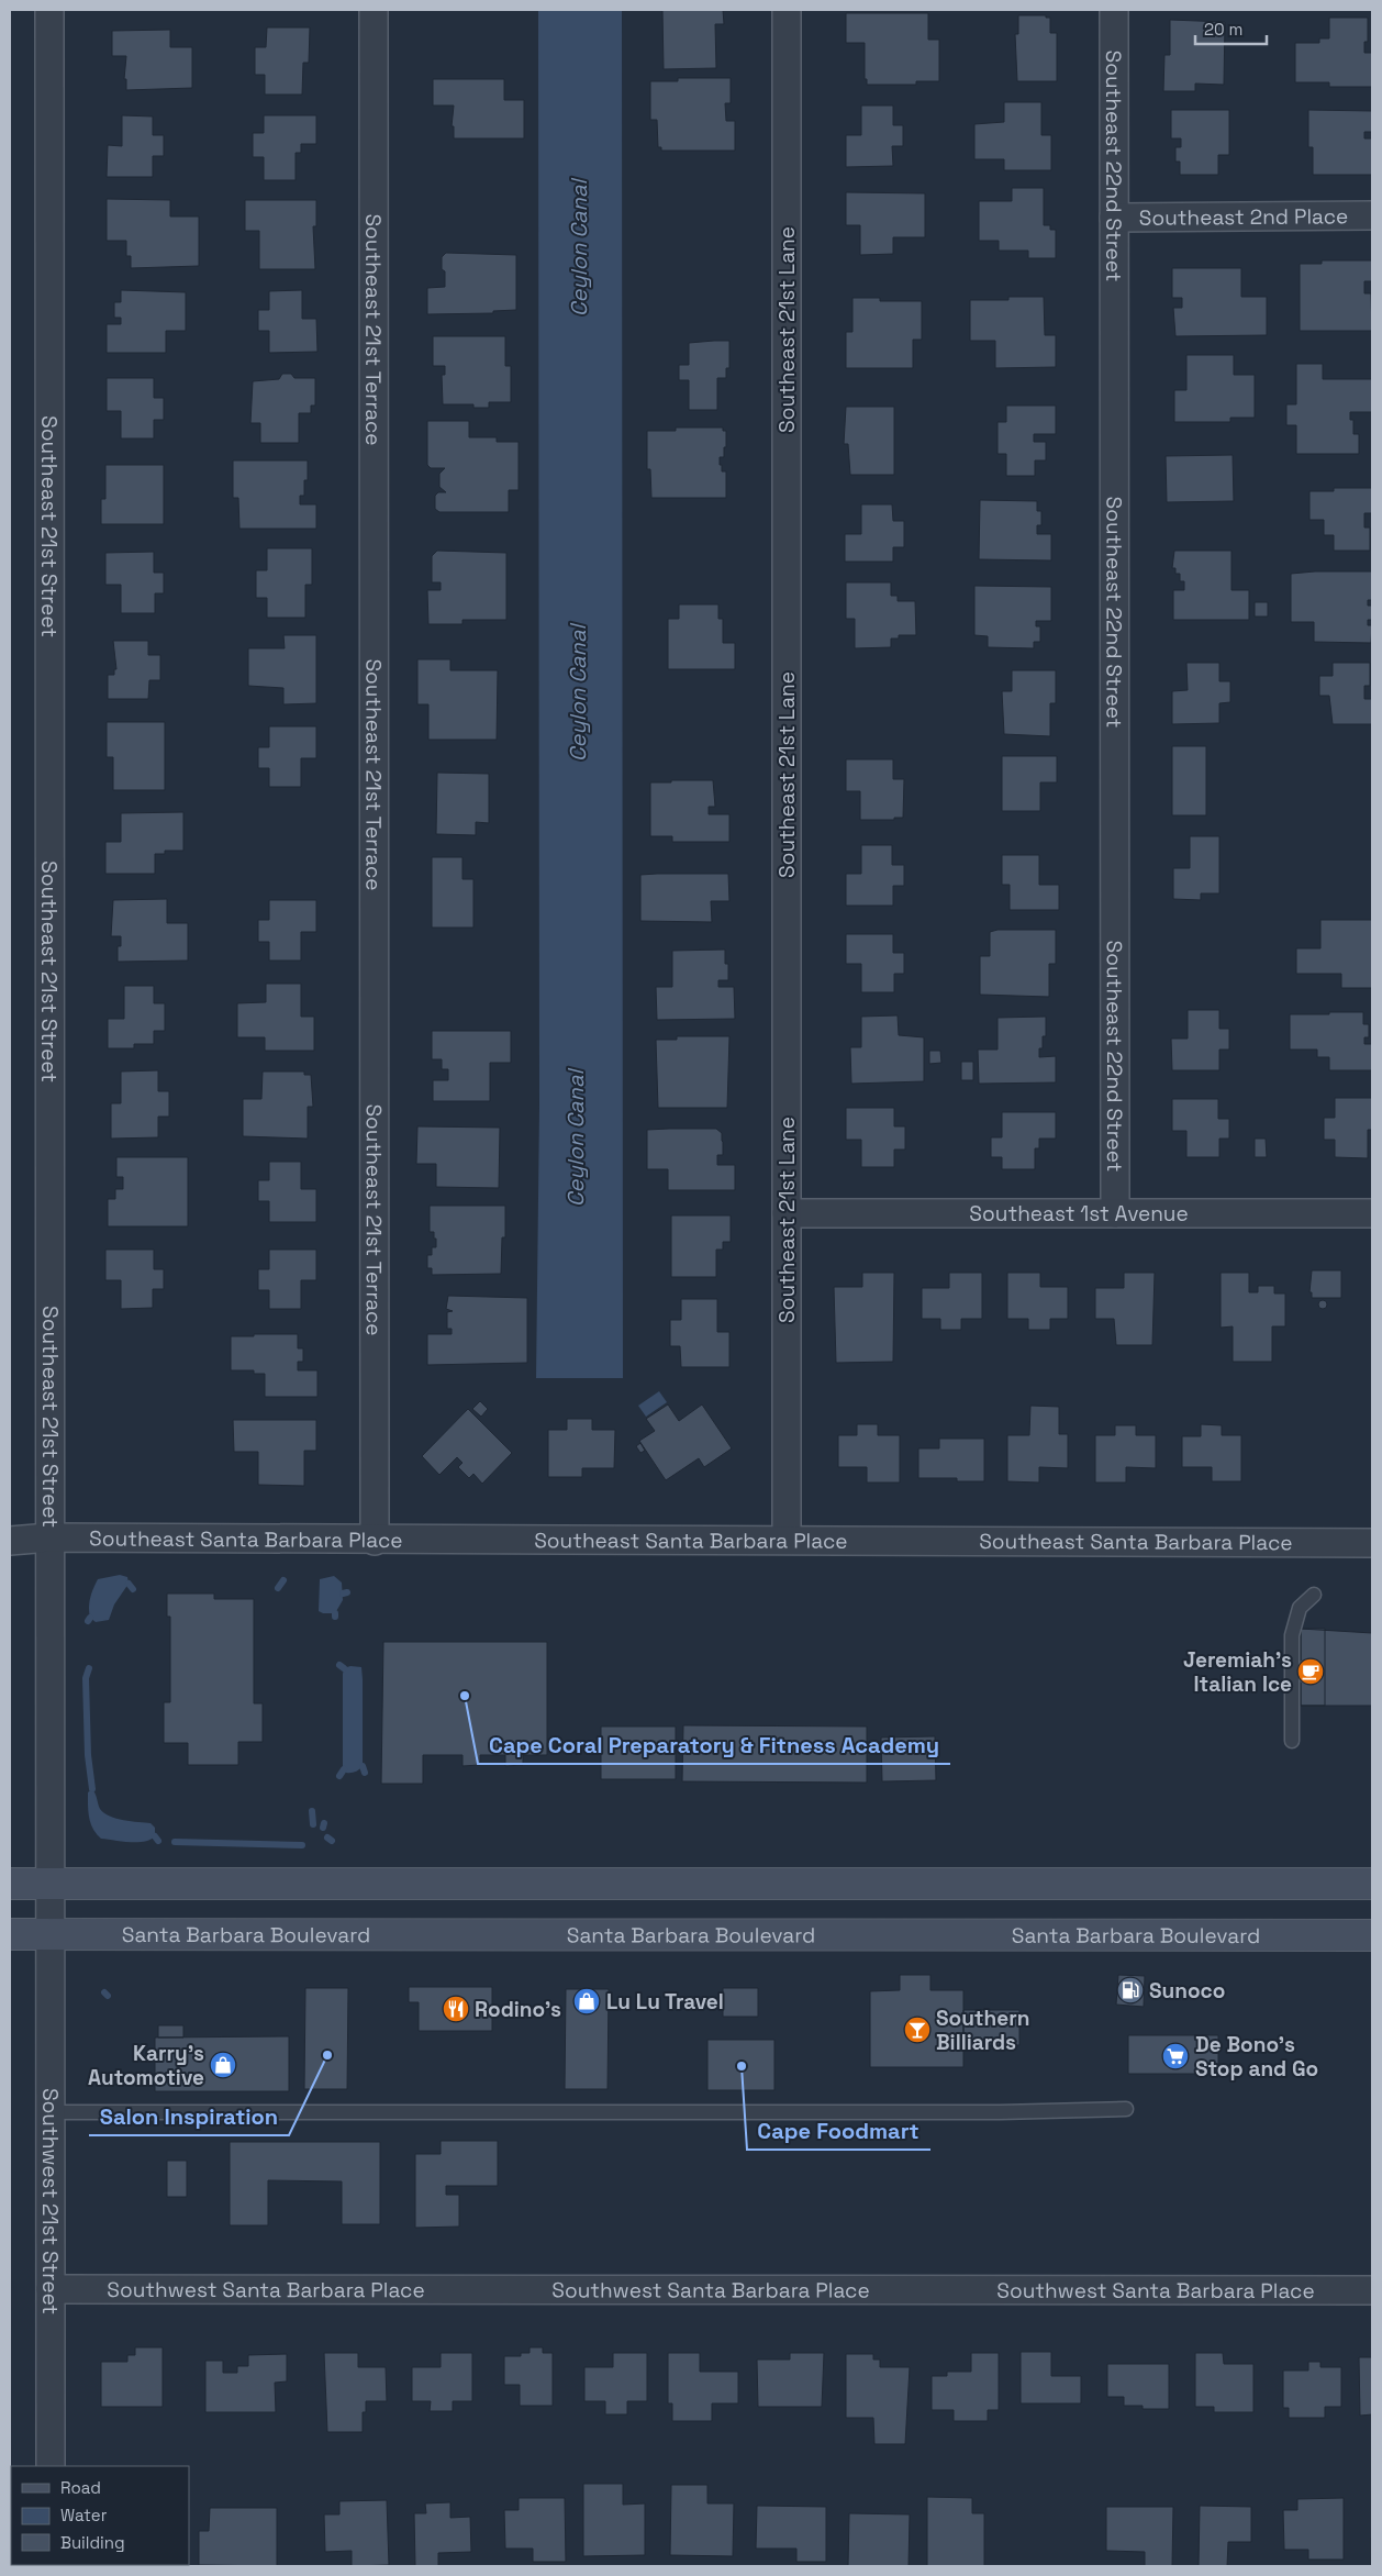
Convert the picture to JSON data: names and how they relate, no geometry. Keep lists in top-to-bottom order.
{
  "streets": {
    "main road": ["Santa Barbara Boulevard"],
    "street": [
      "Southeast 22nd Street",
      "Southeast 2nd Place",
      "Southeast 21st Terrace",
      "Southeast 21st Lane",
      "Southeast 21st Street",
      "Southeast 1st Avenue",
      "Southeast Santa Barbara Place",
      "Southwest 21st Street",
      "Southwest Santa Barbara Place"
    ]
  },
  "crossings": [
    ["Southeast 22nd Street", "Southeast 2nd Place"],
    ["Southeast 22nd Street", "Southeast 1st Avenue"],
    ["Southeast 21st Terrace", "Southeast Santa Barbara Place"],
    ["Southeast 21st Lane", "Southeast 1st Avenue"],
    ["Southeast 21st Lane", "Southeast Santa Barbara Place"],
    ["Southeast 21st Street", "Southeast Santa Barbara Place"],
    ["Southeast 21st Street", "Santa Barbara Boulevard"],
    ["Southeast 21st Street", "Southwest 21st Street"],
    ["Santa Barbara Boulevard", "Southwest 21st Street"],
    ["Southwest 21st Street", "Southwest Santa Barbara Place"]
  ],
  "water": ["Ceylon Canal"],
  "places": {
    "cafe": ["Jeremiah's Italian Ice"],
    "other": ["Cape Coral Preparatory & Fitness Academy", "Salon Inspiration", "Cape Foodmart"],
    "fuel station": ["Sunoco"],
    "shop": ["Lu Lu Travel", "Karry's Automotive"],
    "restaurant": ["Rodino's"],
    "bar": ["Southern Billiards"],
    "supermarket": ["De Bono's Stop and Go"]
  },
  "legend": ["Road", "Water", "Building"],
  "scale_bar": "20 m"
}
